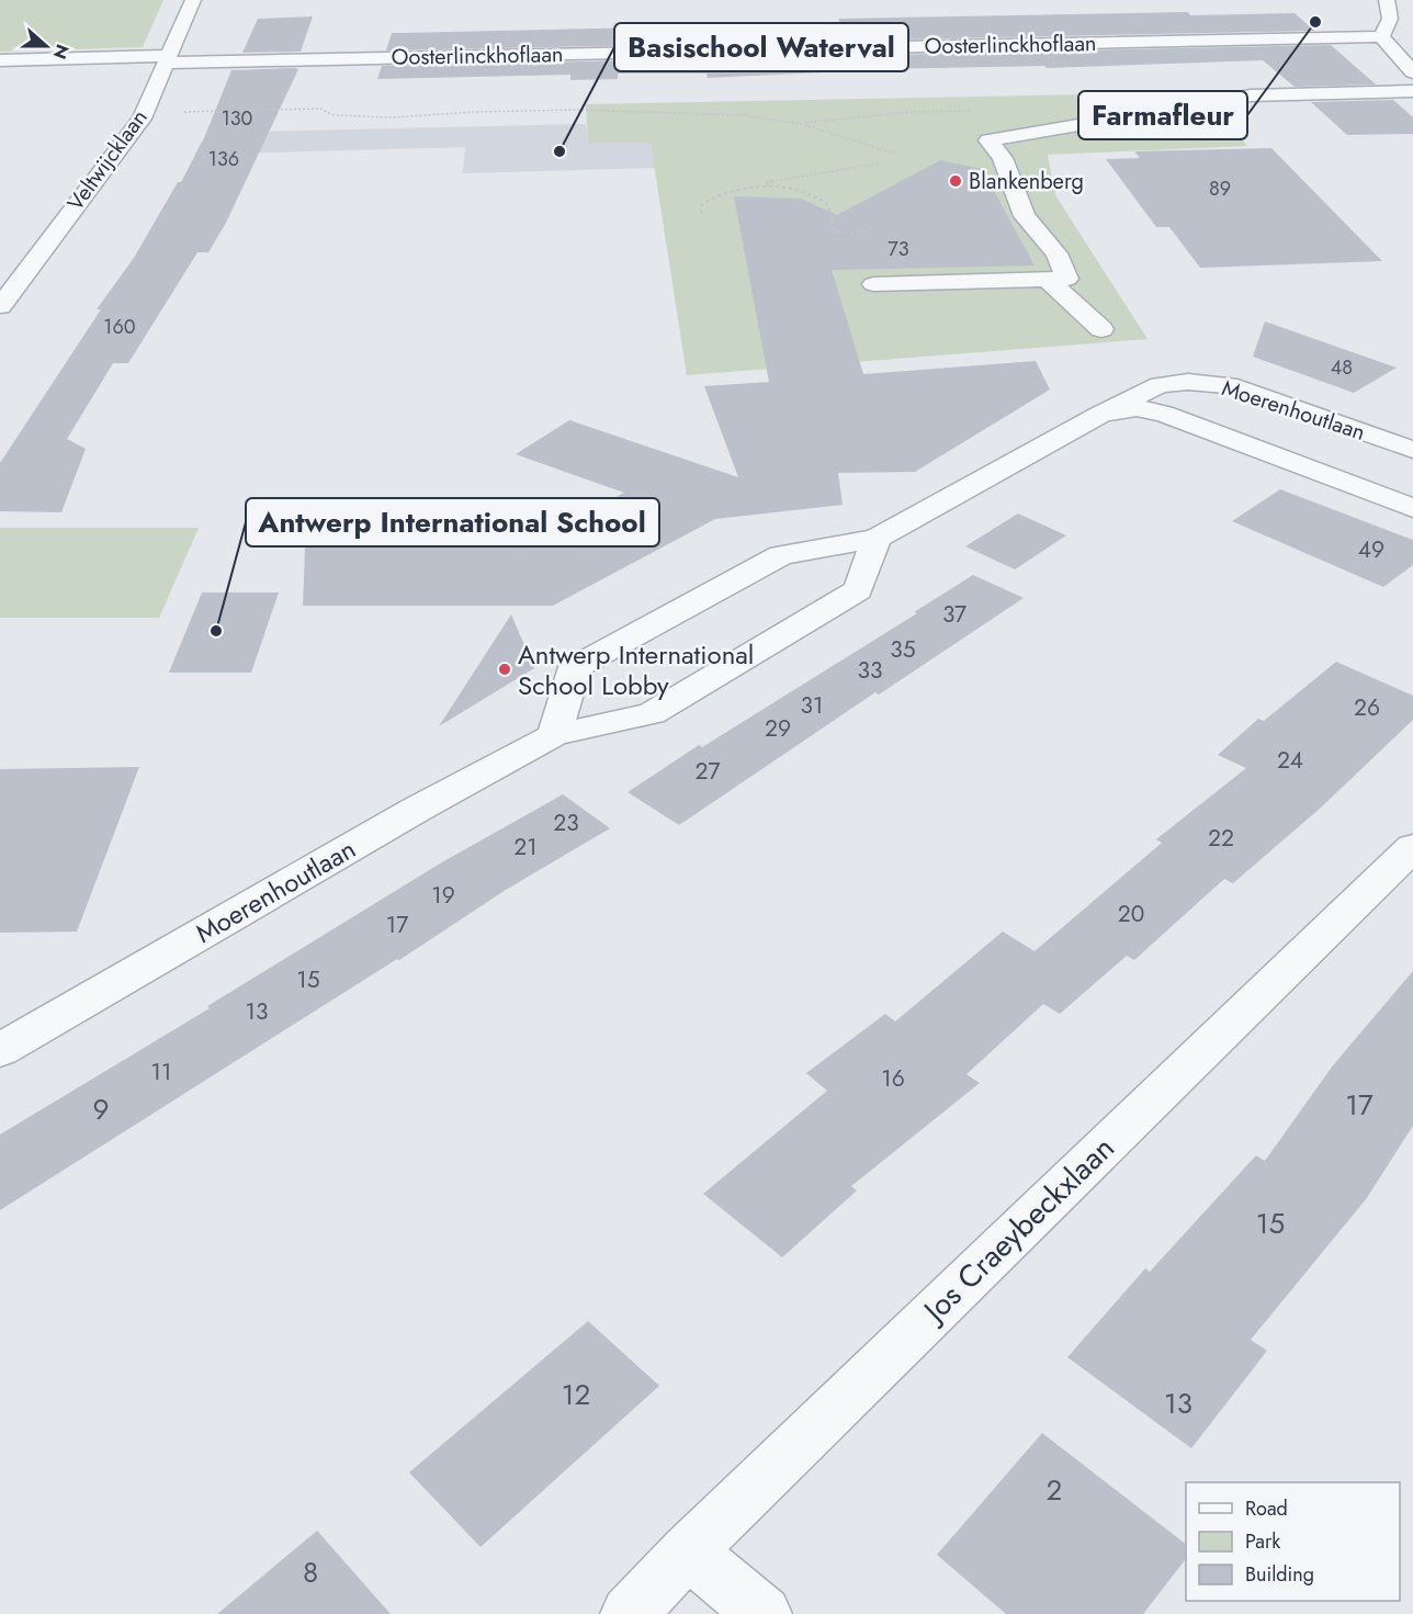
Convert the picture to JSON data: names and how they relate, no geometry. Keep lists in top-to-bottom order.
{
  "streets": {
    "street": [
      "Oosterlinckhoflaan",
      "Veltwijcklaan",
      "Moerenhoutlaan",
      "Jos Craeybeckxlaan"
    ]
  },
  "crossings": [
    ["Oosterlinckhoflaan", "Veltwijcklaan"]
  ],
  "places": [
    "Farmafleur",
    "Basischool Waterval",
    "Blankenberg",
    "Antwerp International School",
    "Antwerp International School Lobby"
  ],
  "house_numbers": [
    "130",
    "136",
    "89",
    "73",
    "160",
    "48",
    "49",
    "37",
    "35",
    "33",
    "31",
    "26",
    "29",
    "24",
    "27",
    "23",
    "22",
    "21",
    "19",
    "20",
    "17",
    "15",
    "13",
    "11",
    "16",
    "17",
    "9",
    "15",
    "12",
    "13",
    "2",
    "8"
  ],
  "legend": ["Road", "Park", "Building"],
  "north": "right"
}
